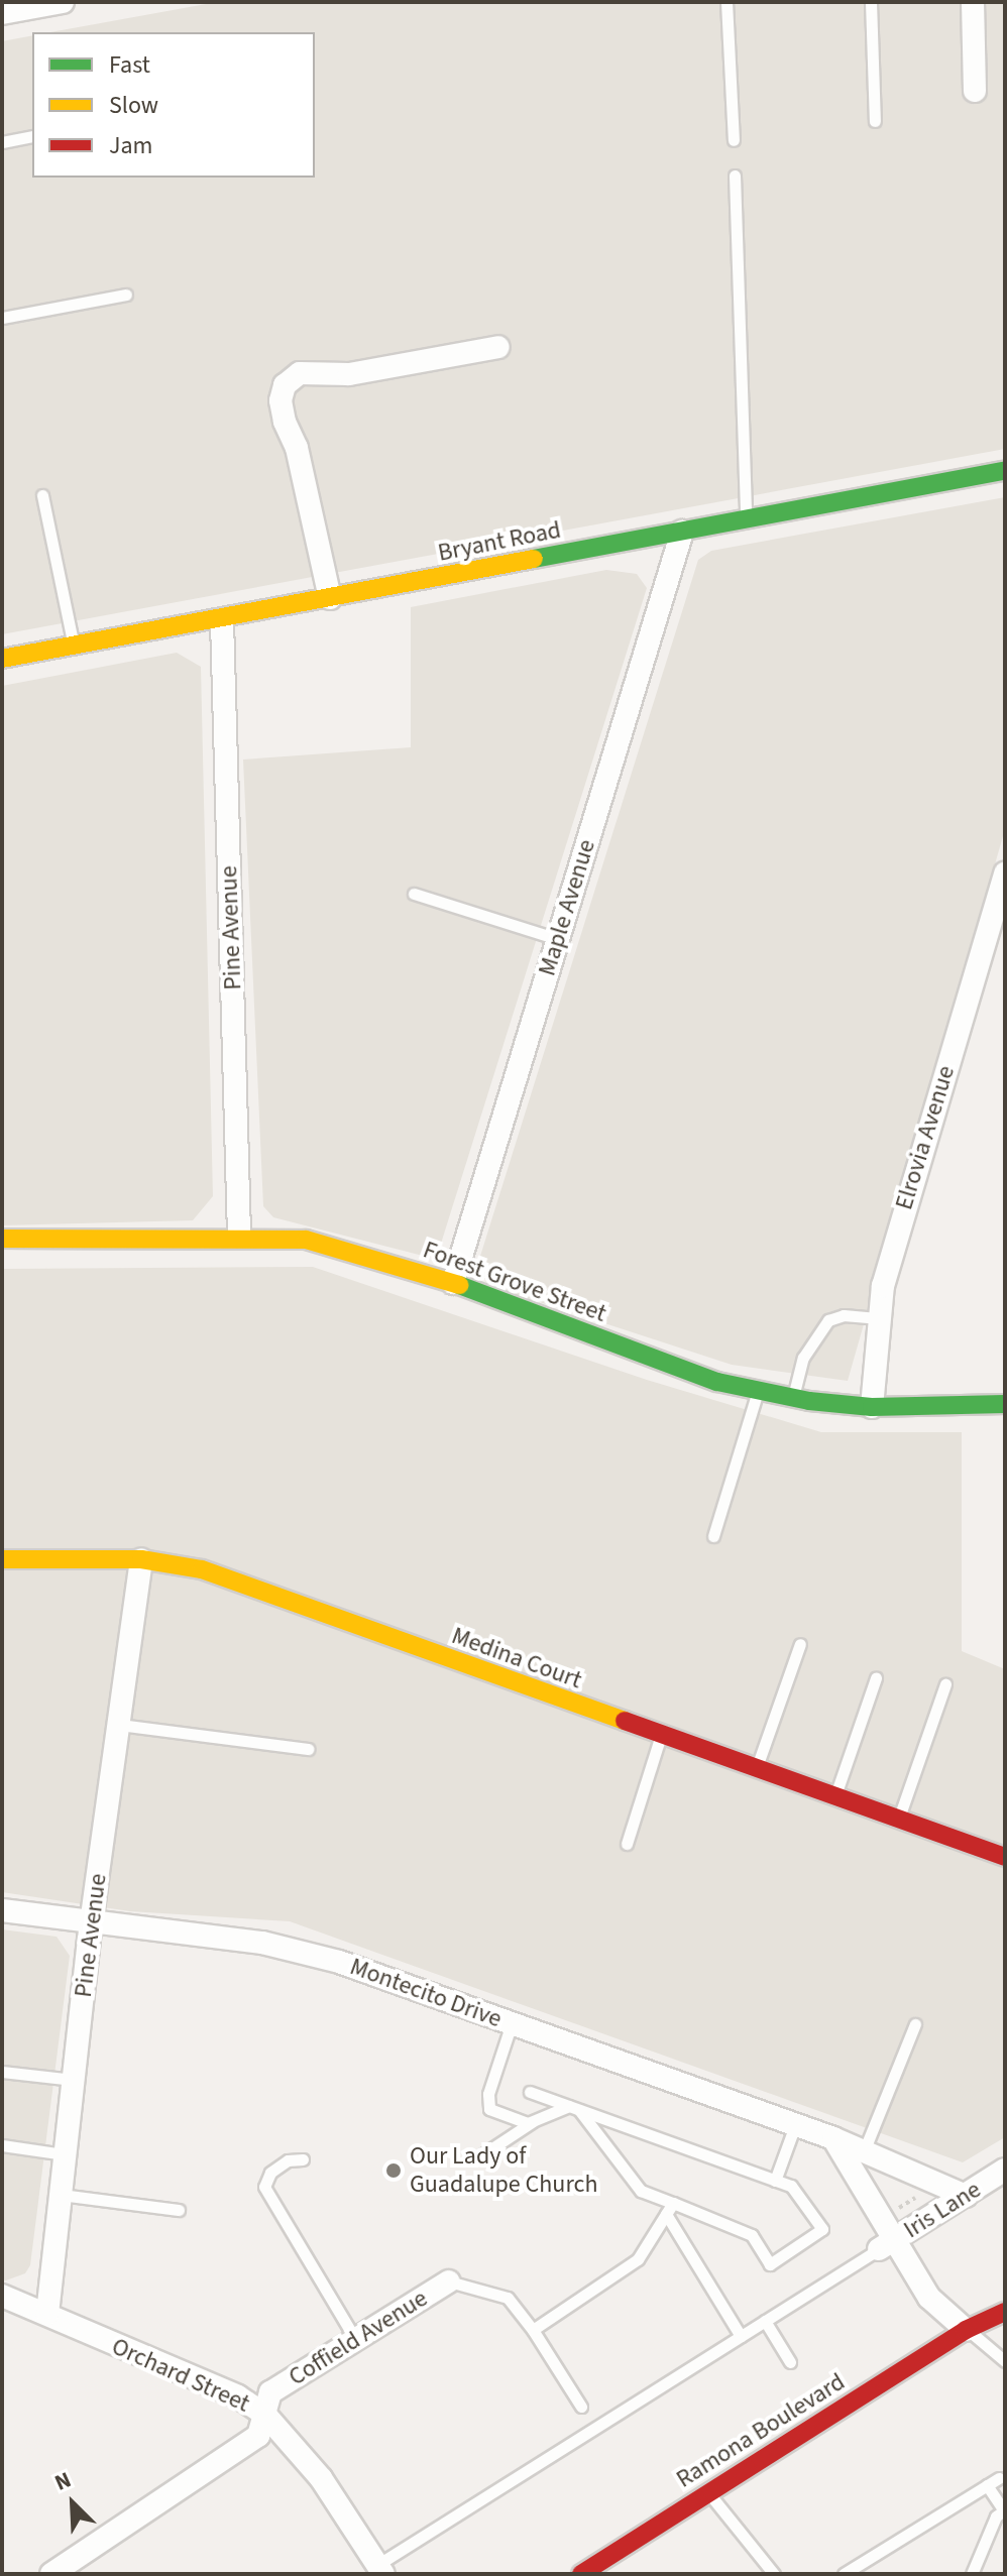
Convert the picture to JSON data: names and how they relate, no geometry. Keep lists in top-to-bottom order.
{
  "streets": {
    "street": [
      "Bryant Road",
      "Maple Avenue",
      "Pine Avenue",
      "Elrovia Avenue",
      "Forest Grove Street",
      "Medina Court",
      "Montecito Drive",
      "Iris Lane",
      "Coffield Avenue",
      "Orchard Street",
      "Ramona Boulevard"
    ]
  },
  "crossings": [
    ["Bryant Road", "Maple Avenue"],
    ["Bryant Road", "Pine Avenue"],
    ["Maple Avenue", "Forest Grove Street"],
    ["Pine Avenue", "Forest Grove Street"],
    ["Pine Avenue", "Medina Court"],
    ["Pine Avenue", "Montecito Drive"],
    ["Pine Avenue", "Orchard Street"],
    ["Elrovia Avenue", "Forest Grove Street"],
    ["Montecito Drive", "Iris Lane"],
    ["Coffield Avenue", "Orchard Street"]
  ],
  "places": ["Our Lady of Guadalupe Church"],
  "legend": ["Fast", "Slow", "Jam"],
  "north": "top left"
}
